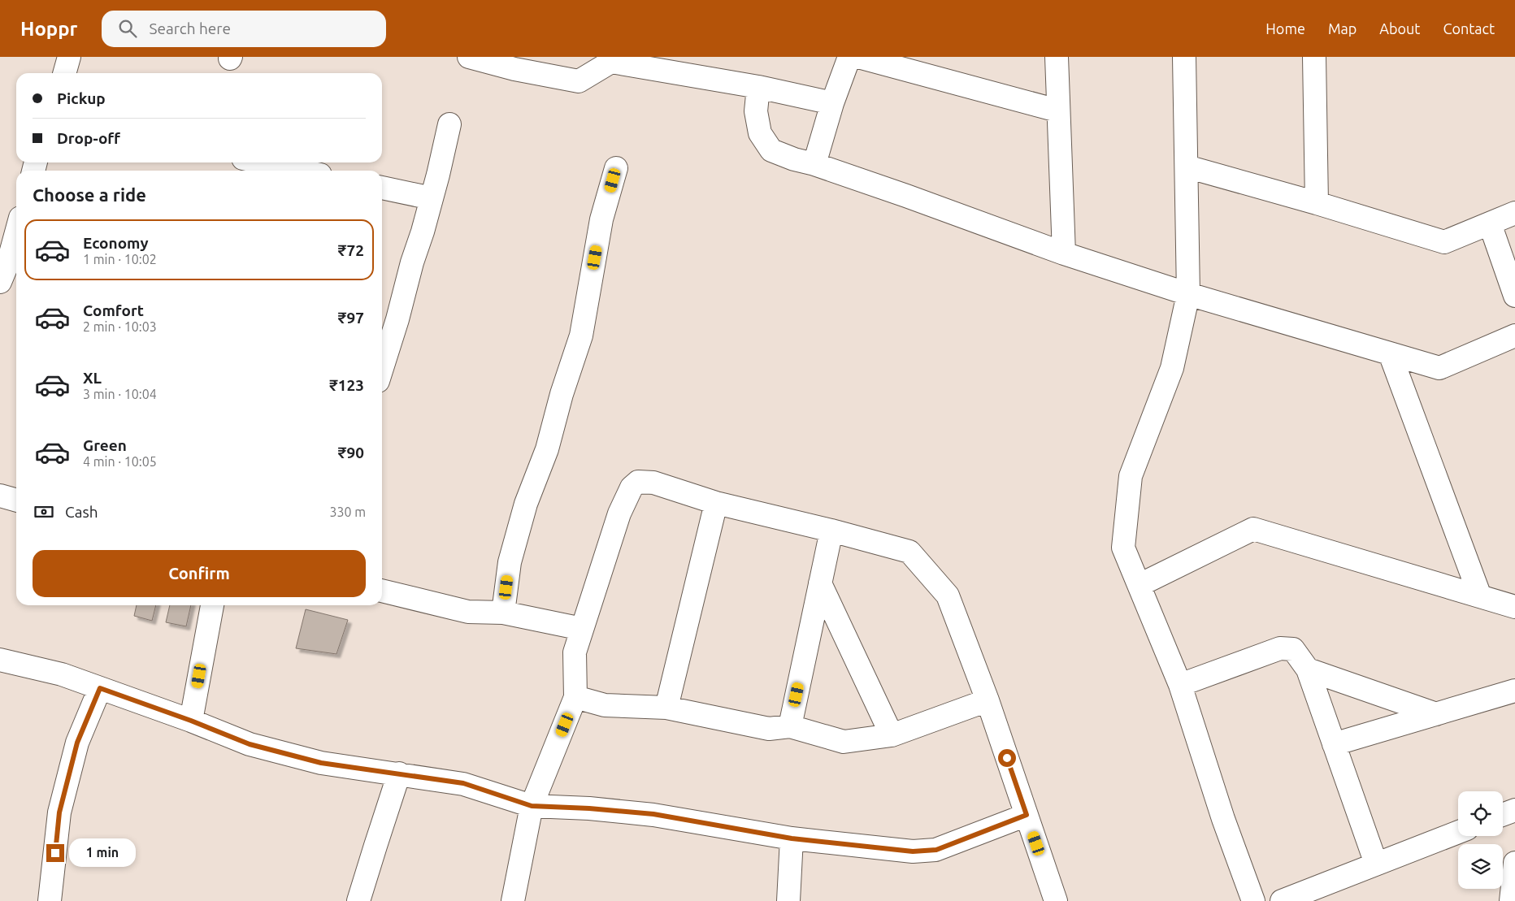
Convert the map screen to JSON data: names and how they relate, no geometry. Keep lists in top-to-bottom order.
{
  "page": {
    "header": "Hoppr",
    "search": "Search here",
    "nav": [
      "Home",
      "Map",
      "About",
      "Contact"
    ],
    "banner": ["Pickup", "Drop-off"],
    "heading": "Choose a ride",
    "list": [
      {
        "name": "Economy",
        "note": "1 min · 10:02",
        "value": "₹72"
      },
      {
        "name": "Comfort",
        "note": "2 min · 10:03",
        "value": "₹97"
      },
      {
        "name": "XL",
        "note": "3 min · 10:04",
        "value": "₹123"
      },
      {
        "name": "Green",
        "note": "4 min · 10:05",
        "value": "₹90"
      }
    ],
    "pay": ["Cash", "330 m"],
    "buttons": "Confirm",
    "bubble": "1 min"
  }
}
